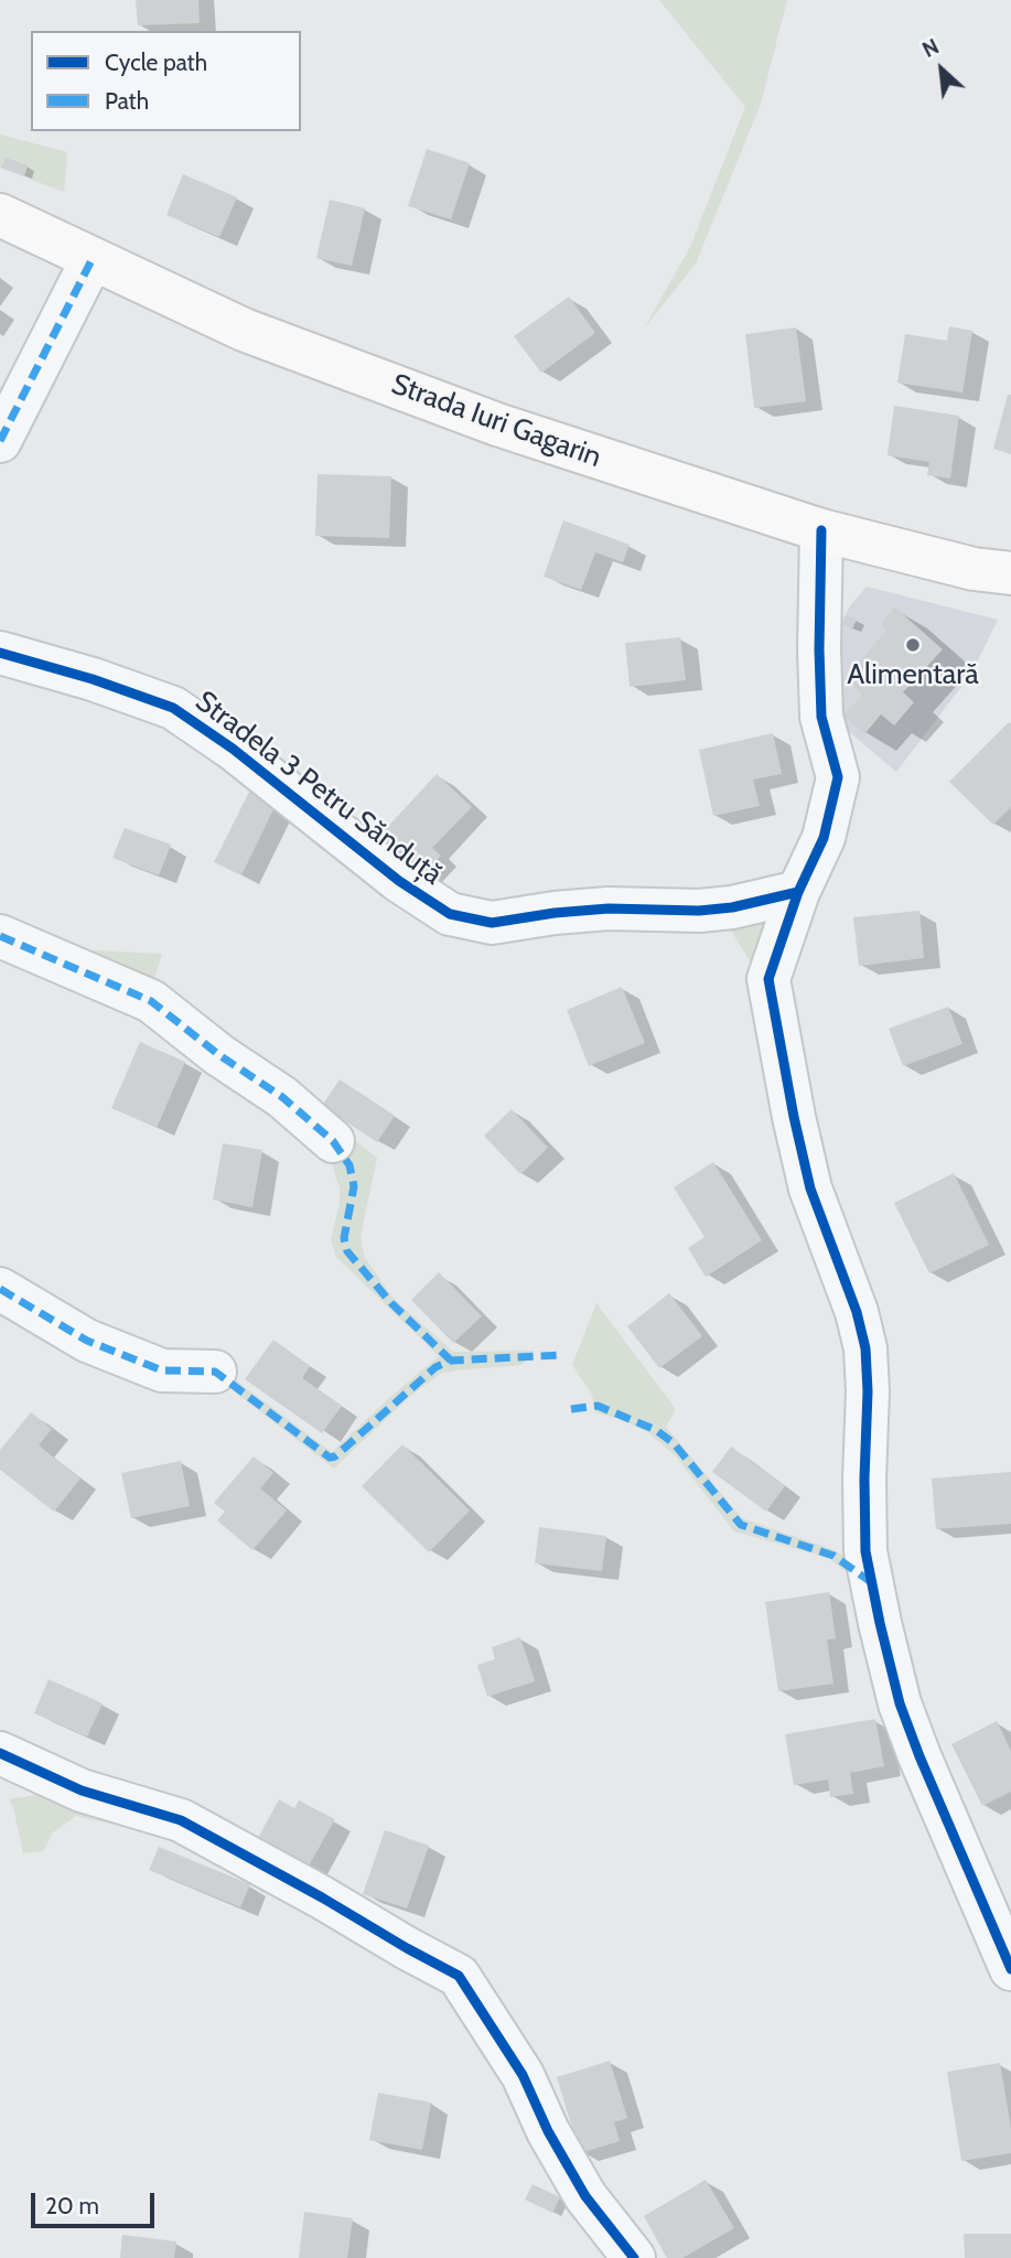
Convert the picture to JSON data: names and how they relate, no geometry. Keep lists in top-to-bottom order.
{
  "streets": {
    "main road": ["Strada Iuri Gagarin"],
    "street": ["Stradela 3 Petru Sănduță"]
  },
  "places": ["Alimentară"],
  "legend": ["Cycle path", "Path"],
  "scale_bar": "20 m",
  "north": "top left"
}
